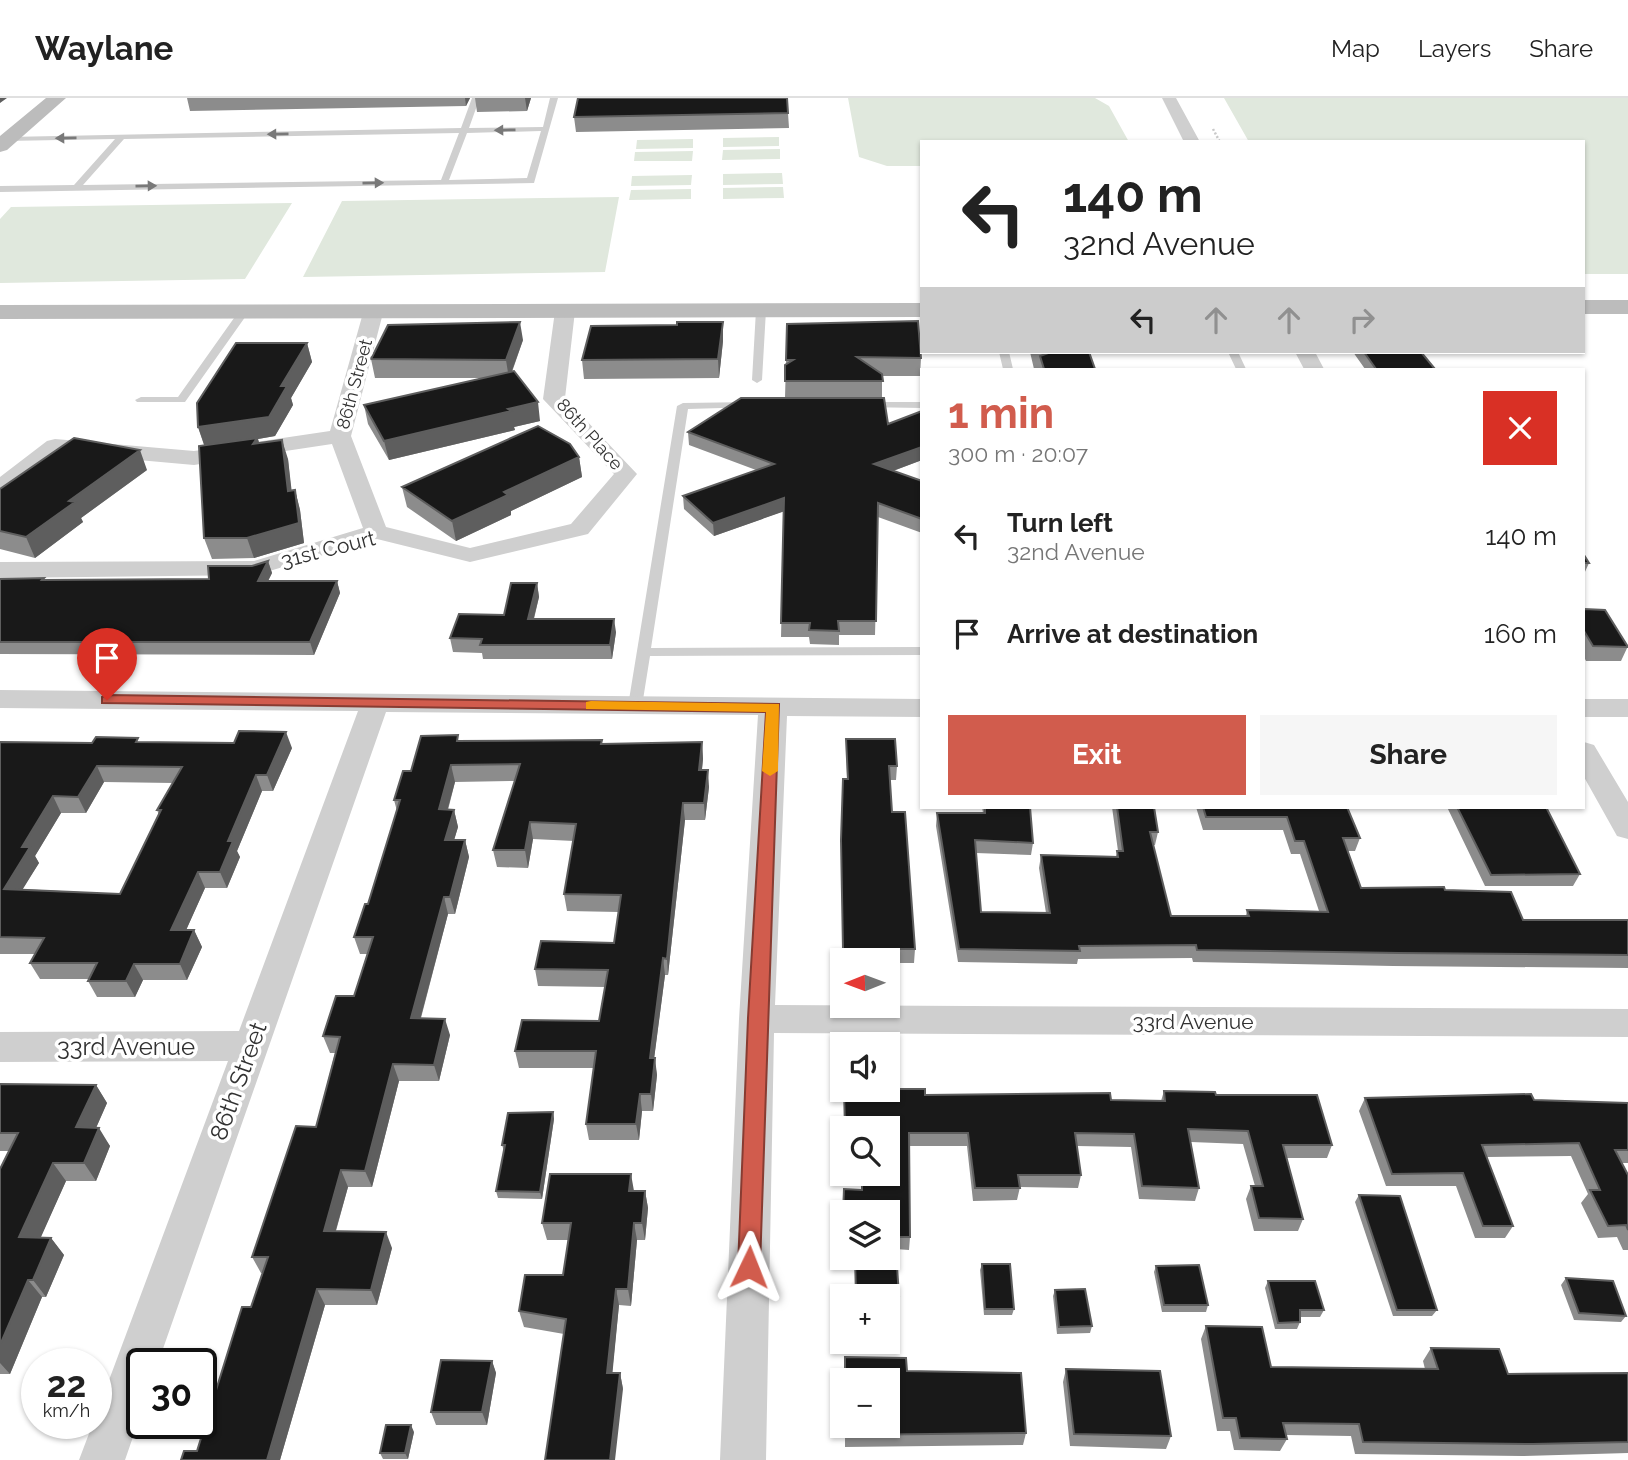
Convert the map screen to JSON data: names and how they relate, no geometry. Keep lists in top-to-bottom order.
{
  "streets": {
    "street": [
      "86th Street",
      "86th Place",
      "31st Court",
      "33rd Avenue"
    ]
  },
  "crossings": [
    ["86th Street", "31st Court"],
    ["86th Street", "33rd Avenue"],
    ["86th Place", "31st Court"]
  ],
  "north": "left",
  "page": {
    "header": "Waylane",
    "nav": ["Map", "Layers", "Share"],
    "turn": ["140 m", "32nd Avenue"],
    "heading": ["1 min", "300 m · 20:07"],
    "list": [
      {
        "name": "Turn left",
        "note": "32nd Avenue",
        "value": "140 m"
      },
      {
        "name": "Arrive at destination",
        "value": "160 m"
      }
    ],
    "buttons": ["Exit", "Share"],
    "map_buttons": ["+", "−"],
    "speed": "22 km/h",
    "limit": "30"
  }
}
